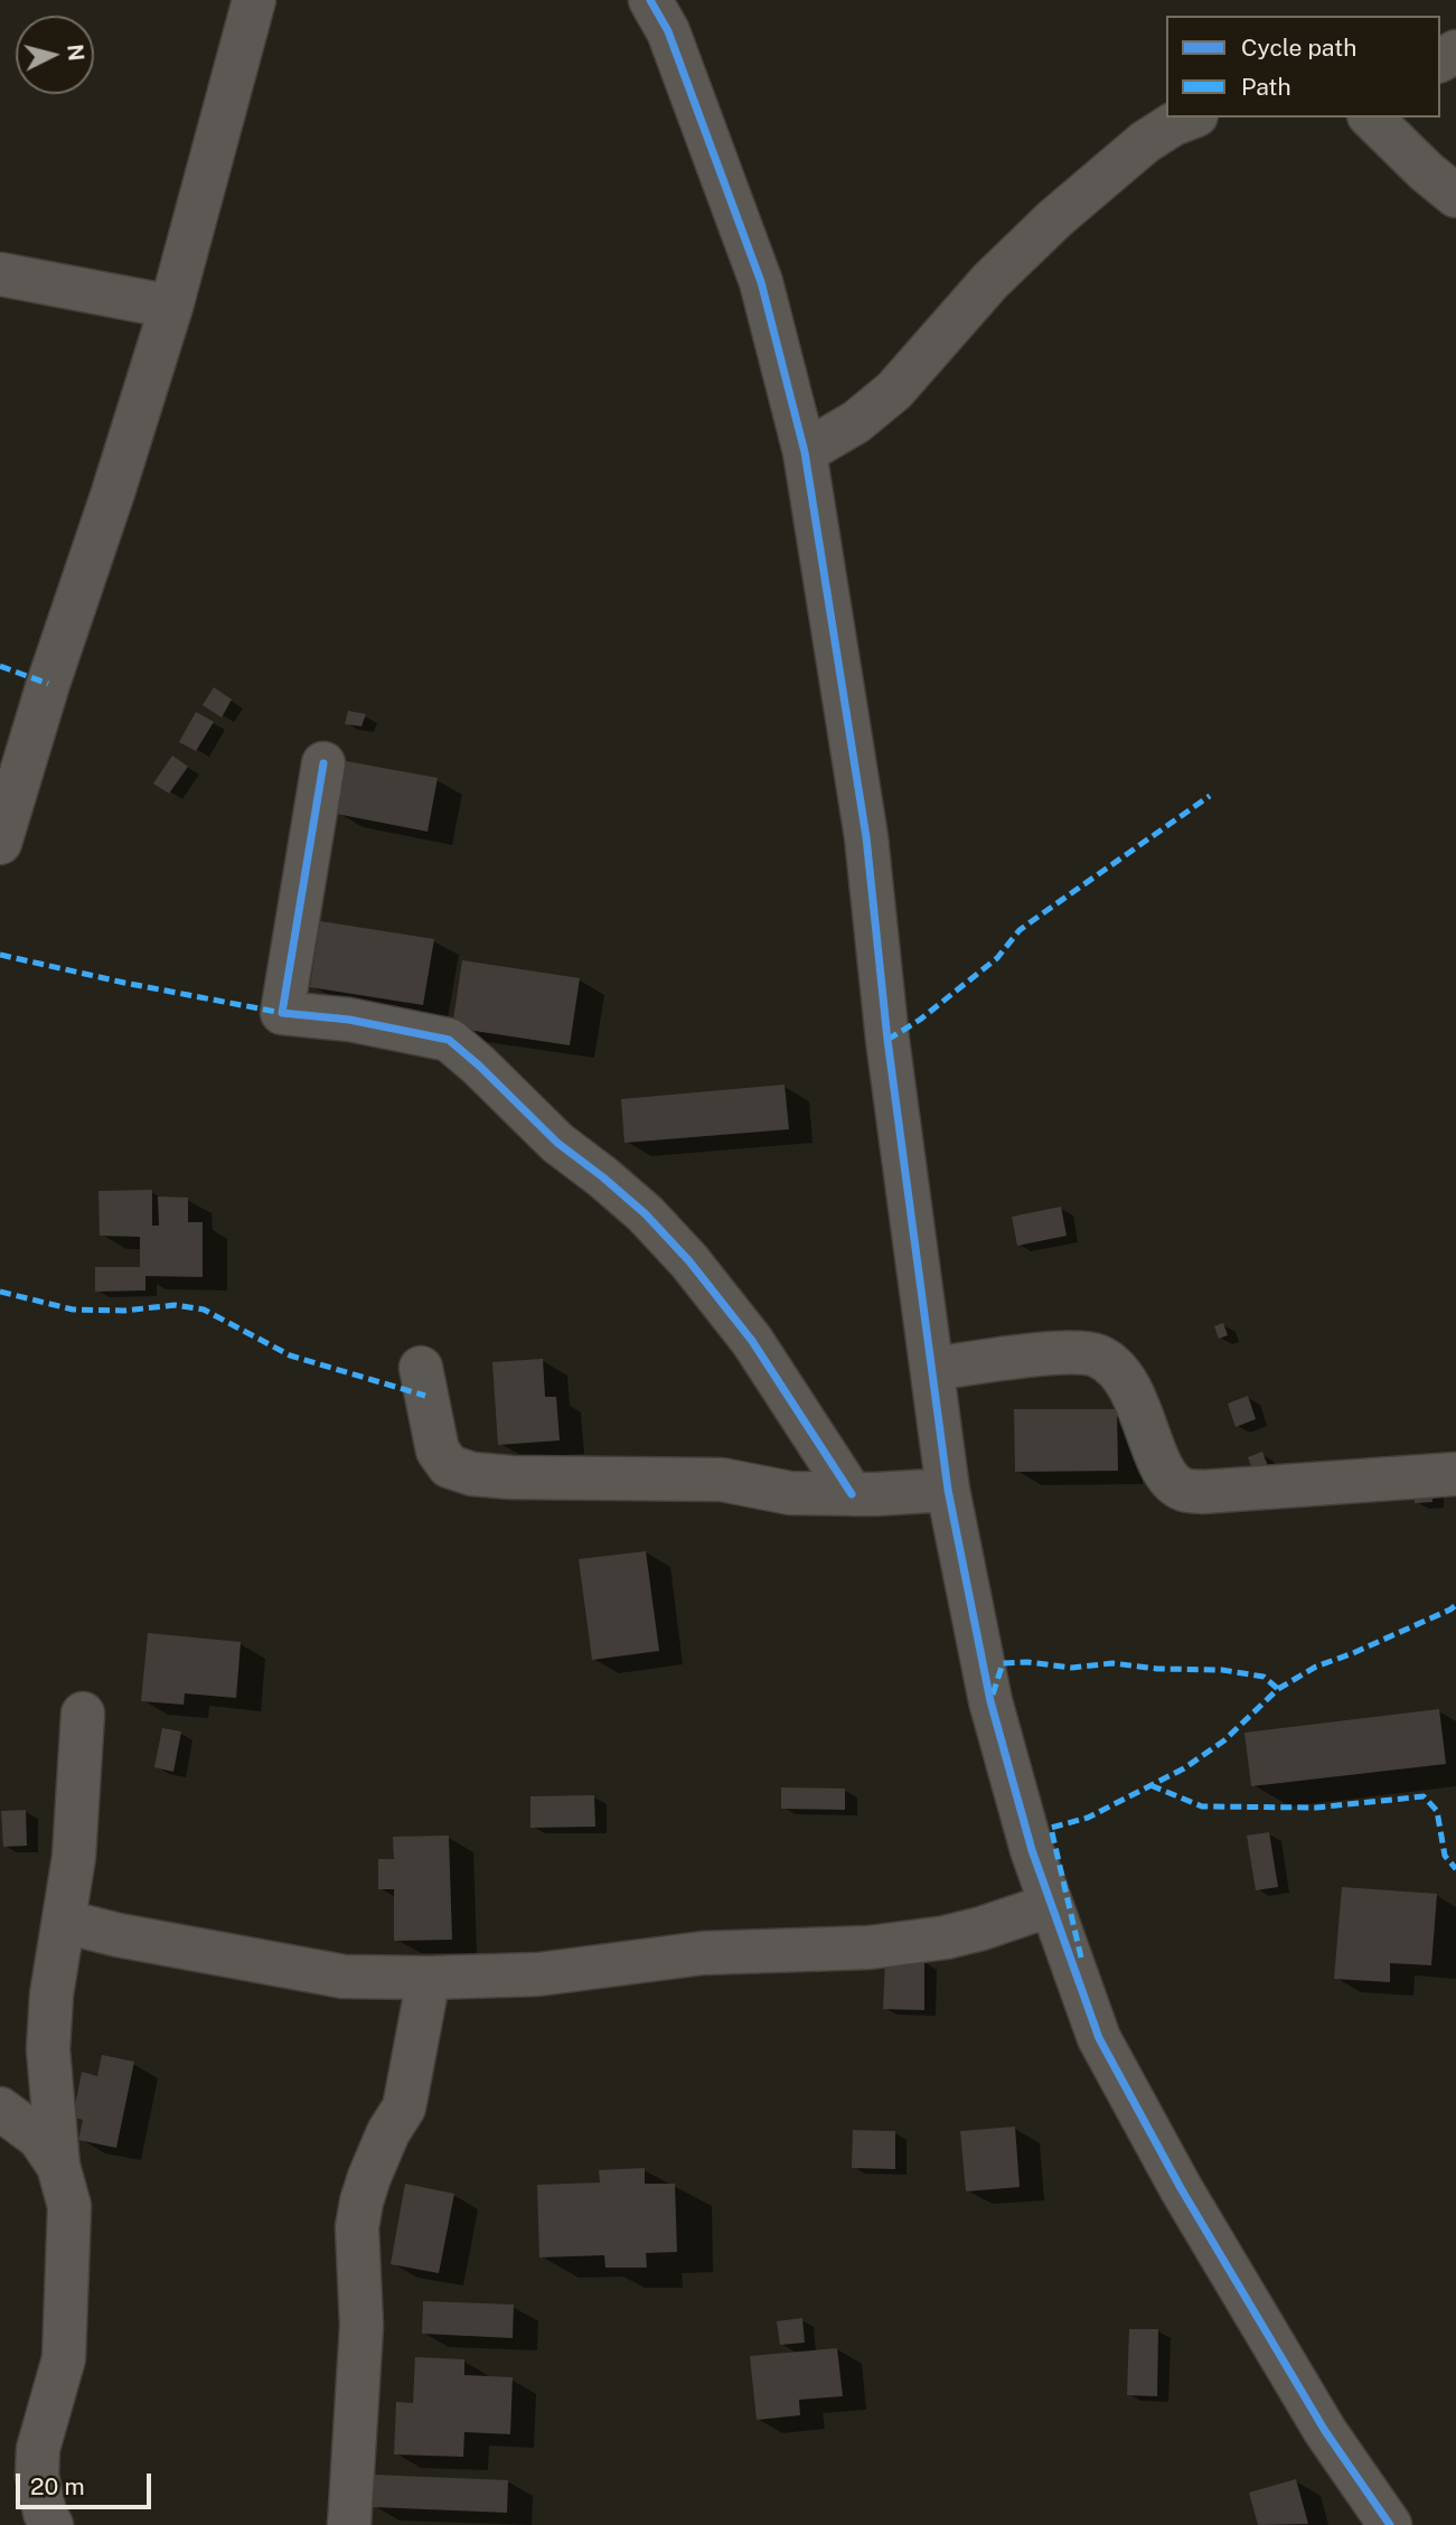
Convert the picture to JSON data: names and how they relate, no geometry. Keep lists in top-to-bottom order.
{
  "legend": ["Cycle path", "Path"],
  "scale_bar": "20 m",
  "north": "right"
}
